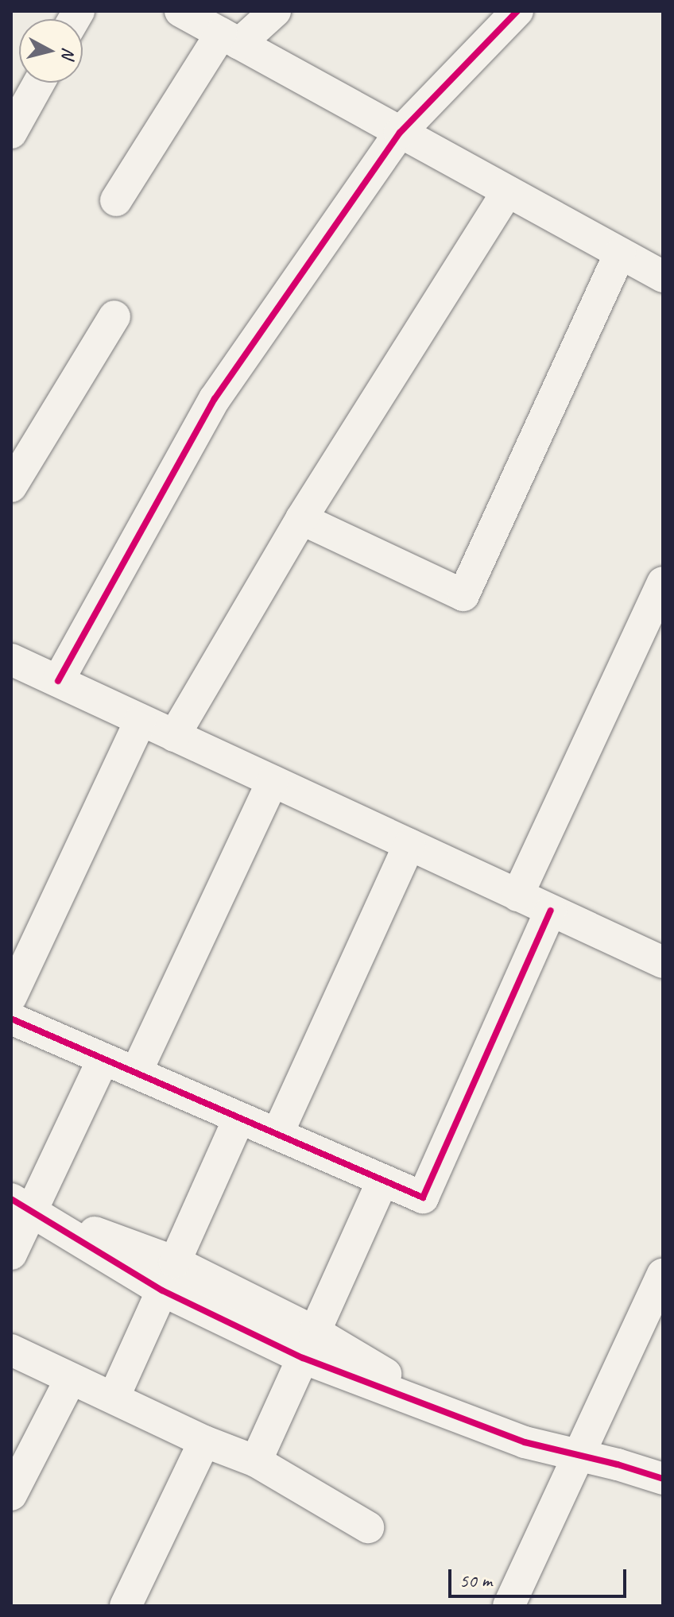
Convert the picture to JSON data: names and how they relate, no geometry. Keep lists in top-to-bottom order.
{
  "scale_bar": "50 m",
  "north": "right"
}
